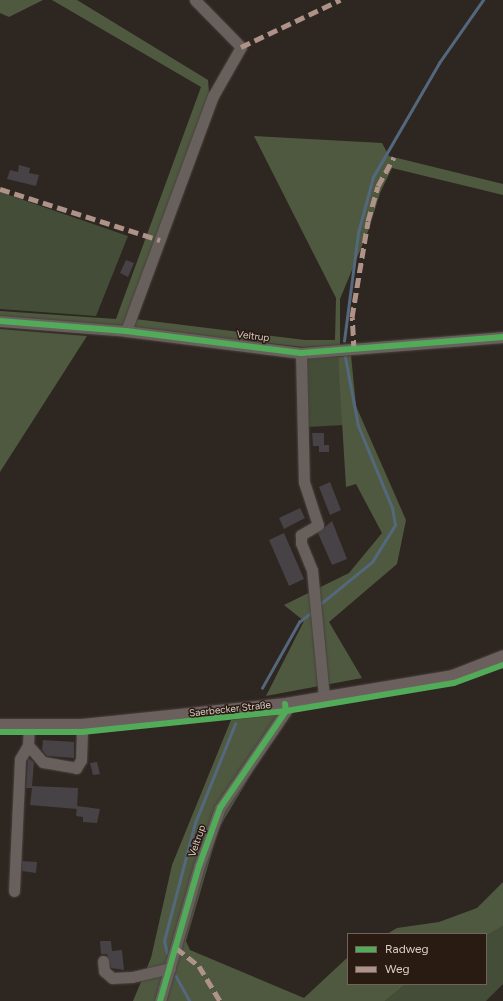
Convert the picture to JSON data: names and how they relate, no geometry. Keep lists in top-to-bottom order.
{
  "streets": {
    "main road": ["Saerbecker Straße"],
    "street": ["Veltrup"]
  },
  "crossings": [
    ["Veltrup", "Saerbecker Straße"]
  ],
  "legend": ["Radweg", "Weg"]
}
